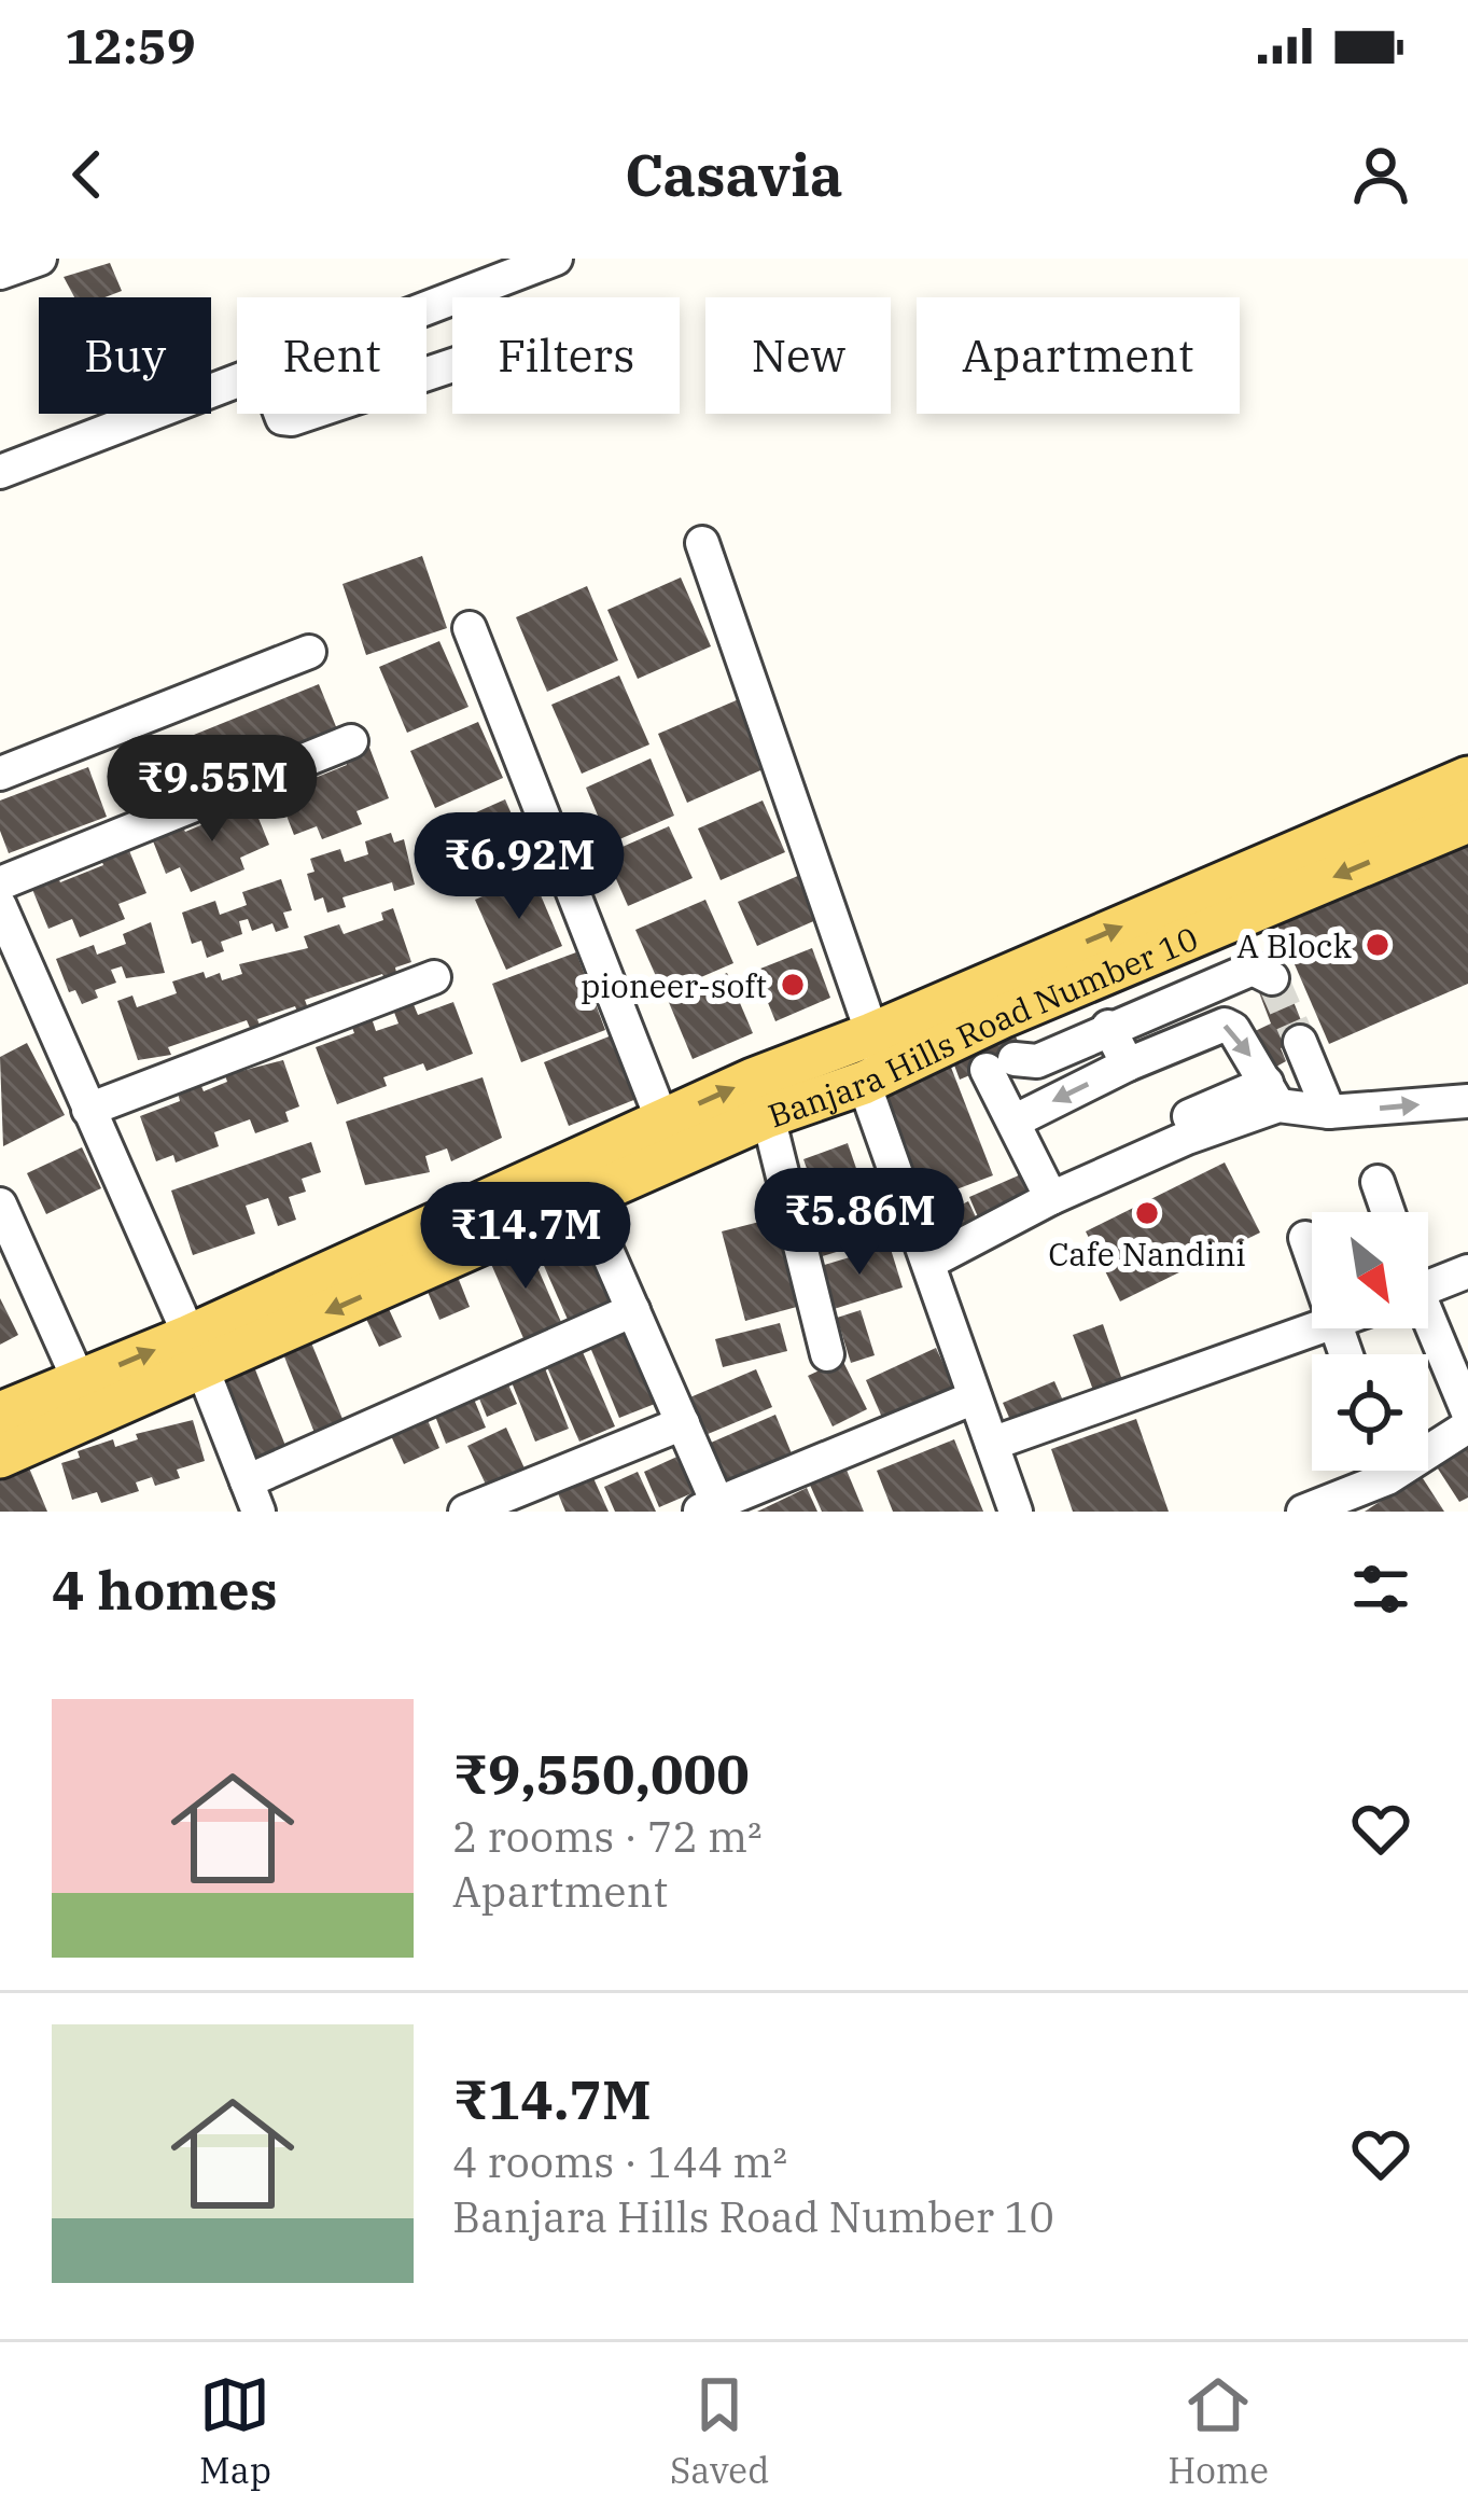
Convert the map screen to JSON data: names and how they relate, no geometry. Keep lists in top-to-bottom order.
{
  "streets": {
    "main road": ["Banjara Hills Road Number 10"]
  },
  "places": ["A Block", "pioneer-soft", "Cafe Nandini"],
  "north": "bottom right",
  "page": {
    "status": "12:59",
    "header": "Casavia",
    "chip": [
      "Buy",
      "Rent",
      "Filters",
      "New",
      "Apartment"
    ],
    "price": [
      "₹9.55M",
      "₹6.92M",
      "₹5.86M",
      "₹14.7M"
    ],
    "heading": "4 homes",
    "list": [
      {
        "name": "₹9,550,000",
        "note": "2 rooms · 72 m² · Apartment"
      },
      {
        "name": "₹14.7M",
        "note": "4 rooms · 144 m² · Banjara Hills Road Number 10"
      }
    ],
    "tabs": ["Map", "Saved", "Home"]
  }
}
